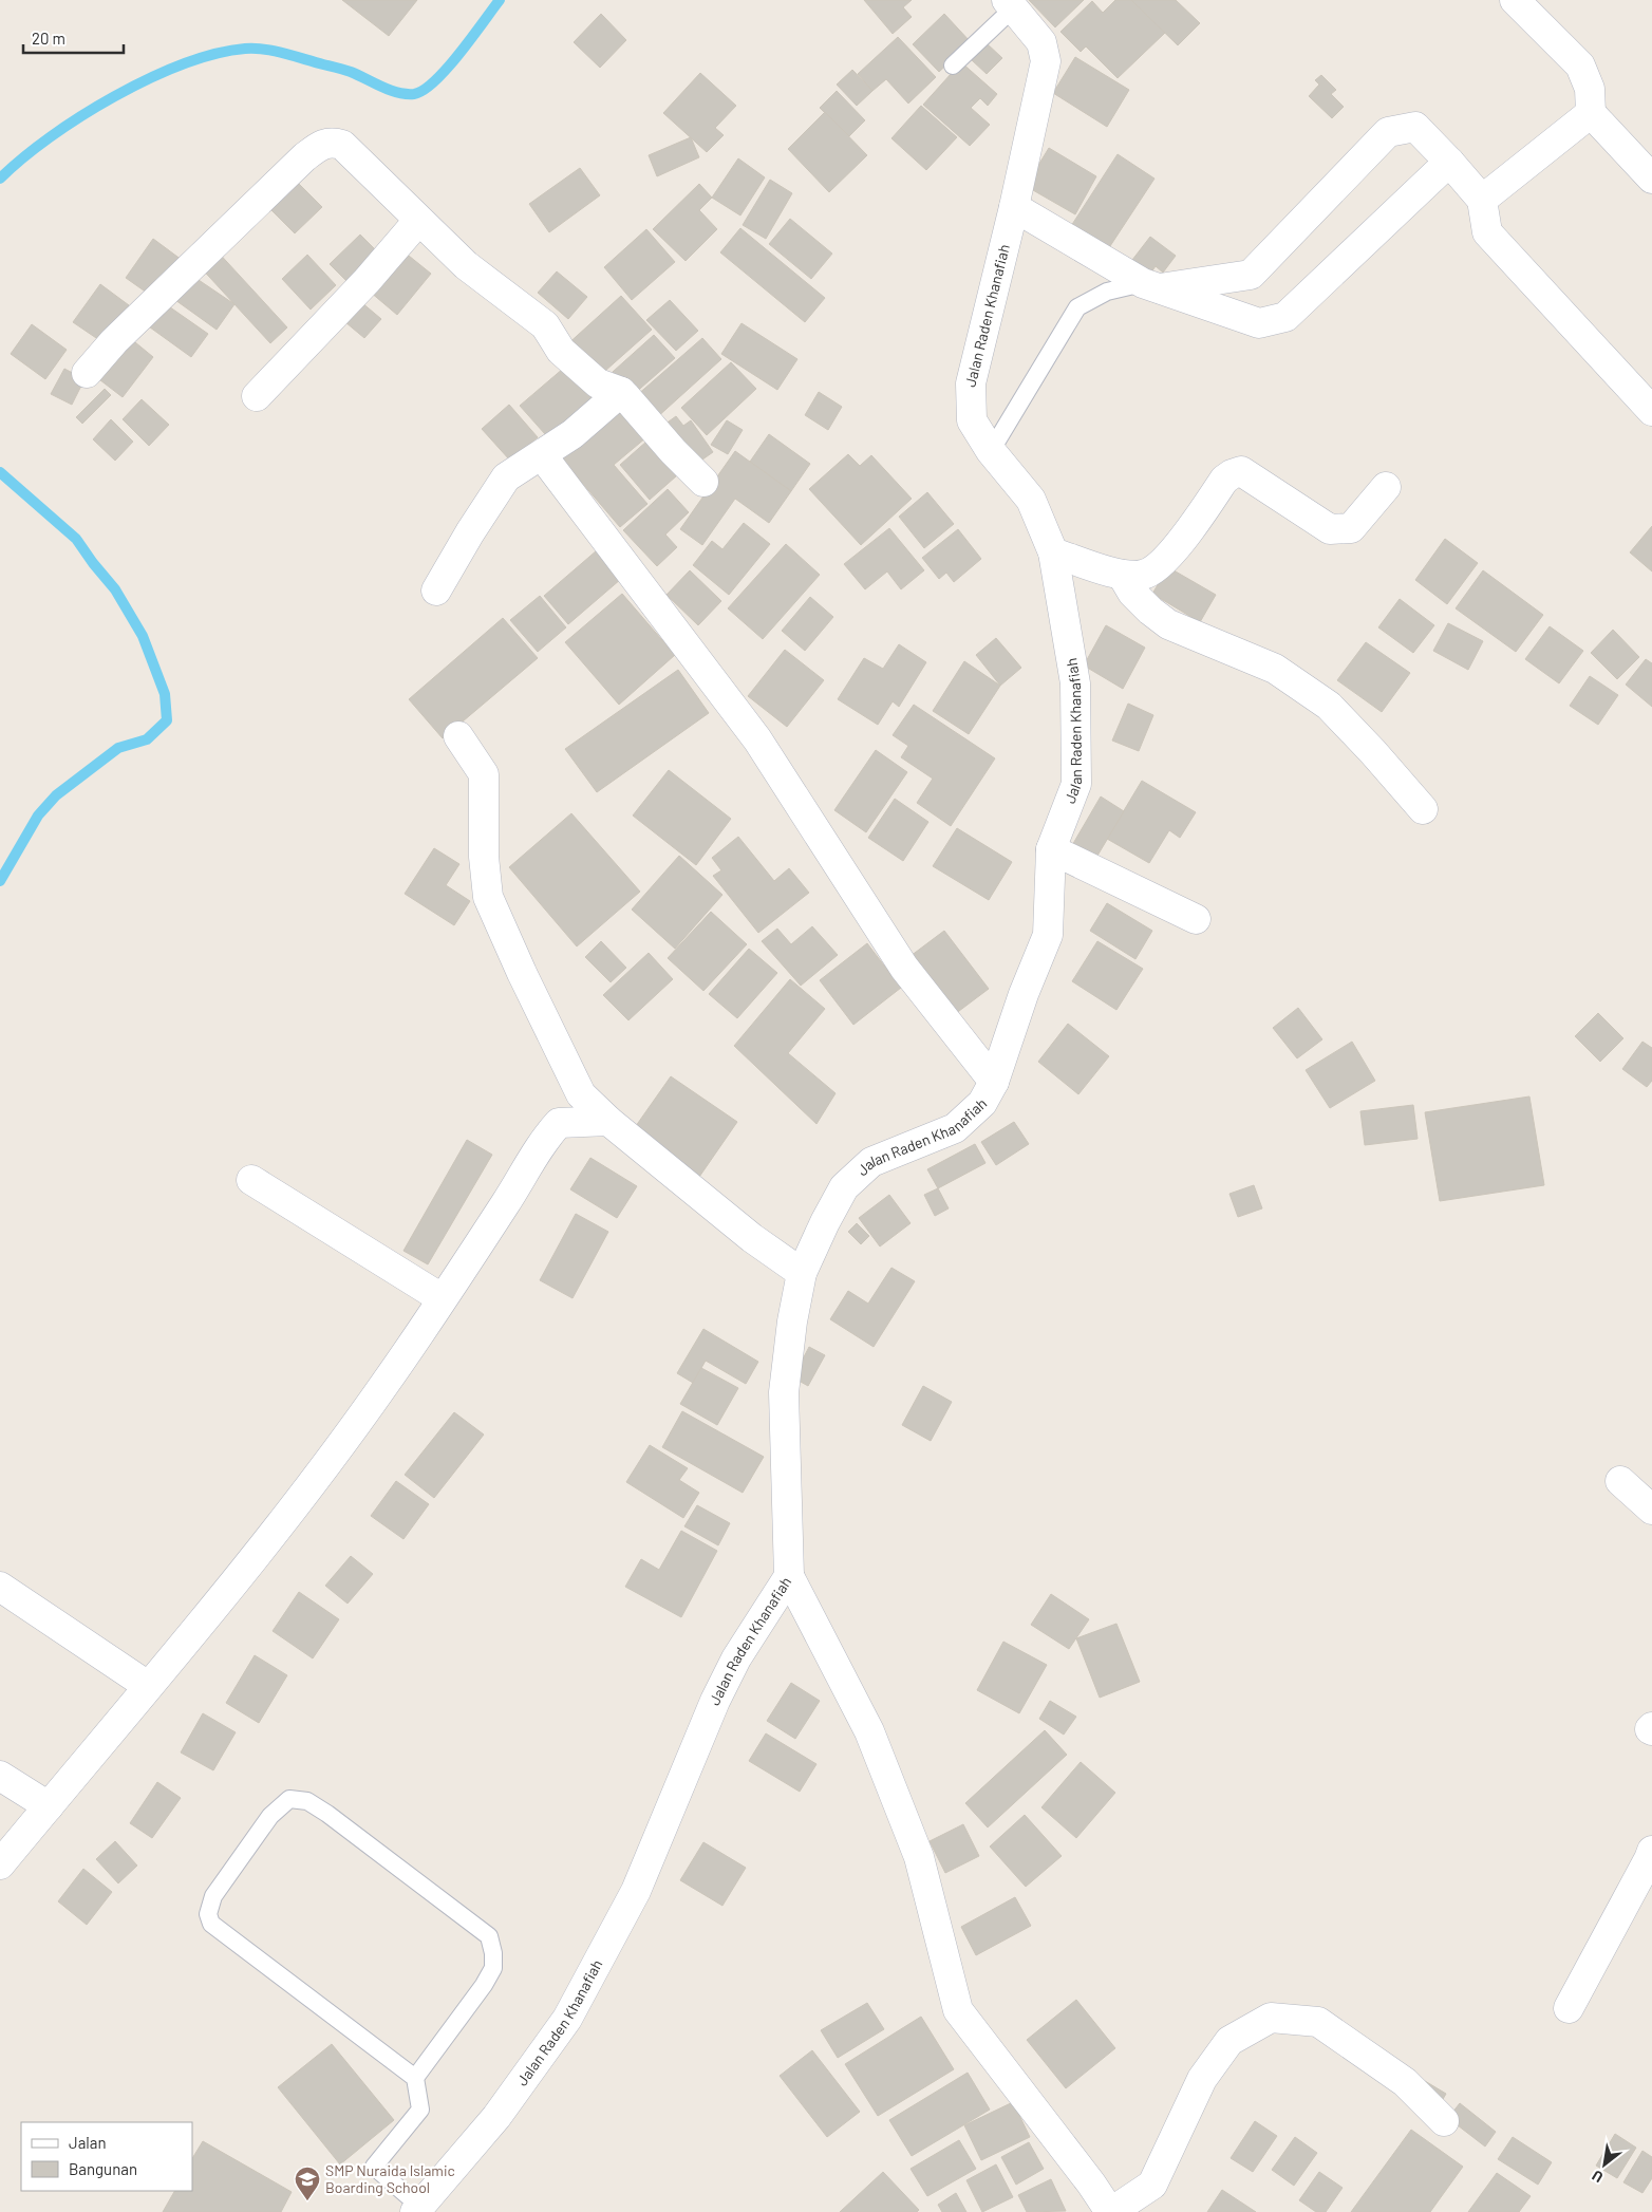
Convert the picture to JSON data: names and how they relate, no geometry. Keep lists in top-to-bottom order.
{
  "streets": {
    "street": ["Jalan Raden Khanafiah"]
  },
  "places": {
    "school or university": ["SMP Nuraida Islamic Boarding School"]
  },
  "legend": ["Jalan", "Bangunan"],
  "scale_bar": "20 m",
  "north": "bottom left"
}
